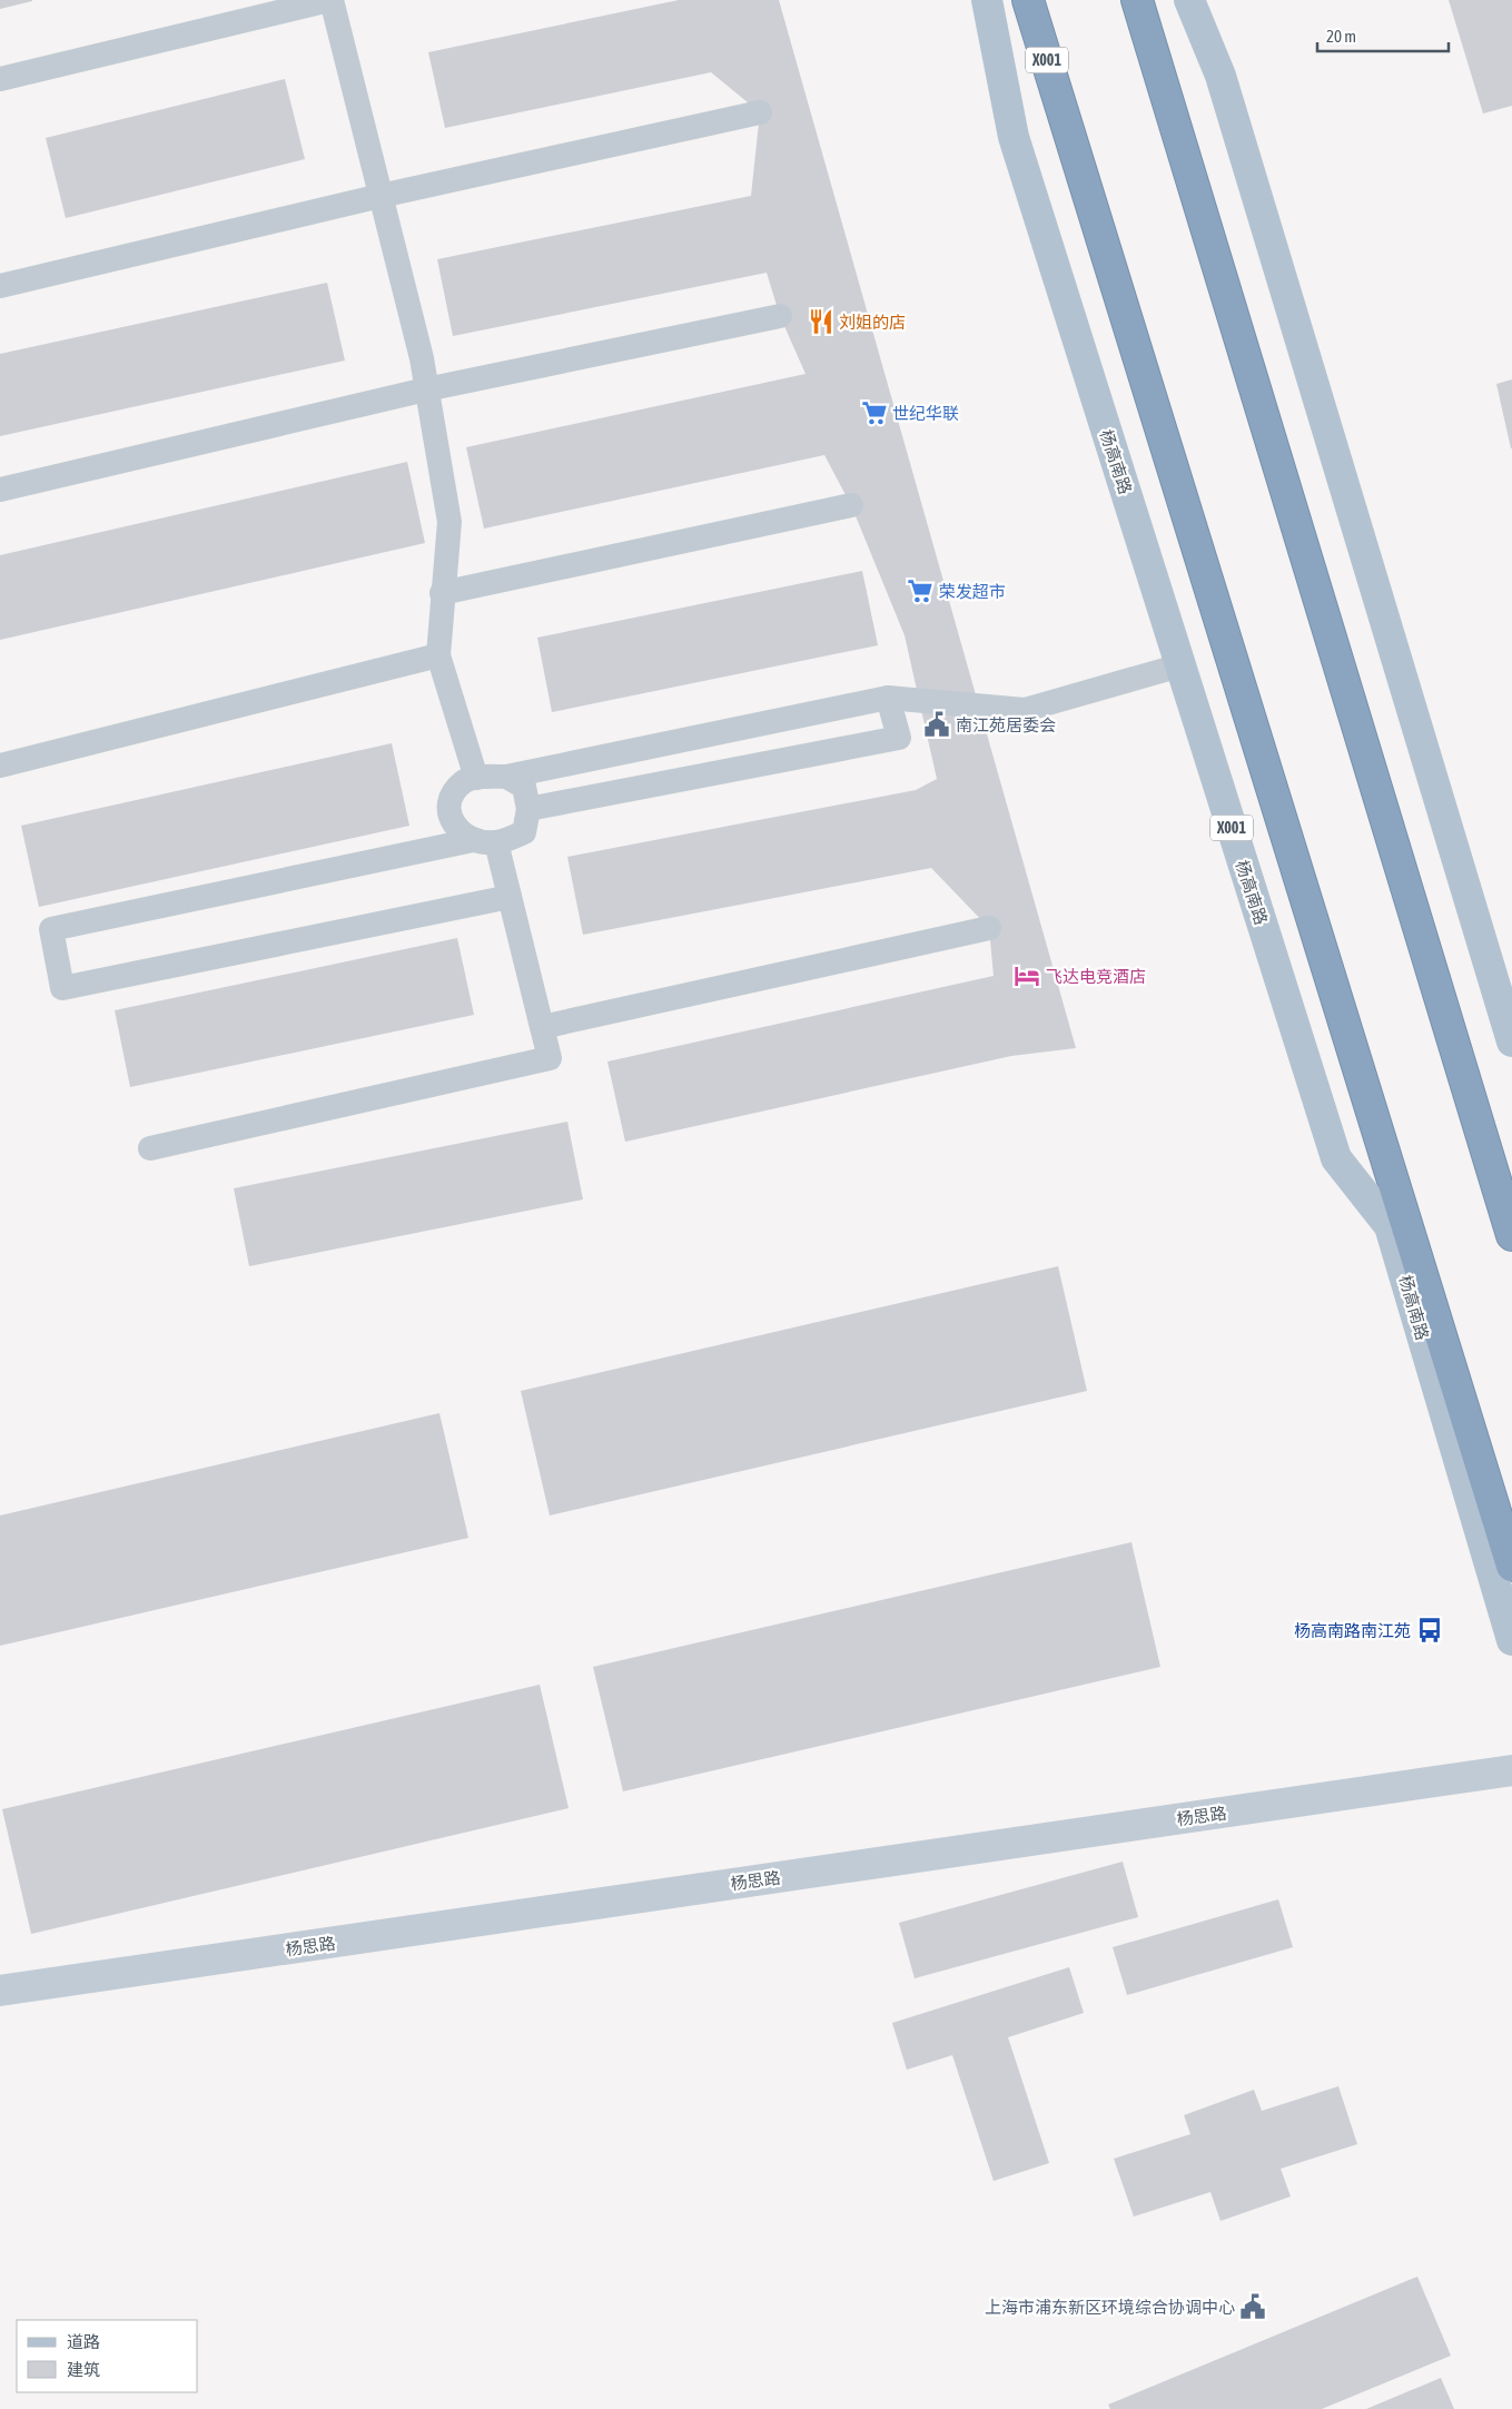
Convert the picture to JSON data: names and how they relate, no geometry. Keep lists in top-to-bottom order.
{
  "streets": {
    "highway": ["X001", "杨高南路"],
    "street": ["杨思路"]
  },
  "places": {
    "restaurant": ["刘姐的店"],
    "supermarket": ["世纪华联", "荣发超市"],
    "public building": ["南江苑居委会", "上海市浦东新区环境综合协调中心"],
    "hotel": ["飞达电竞酒店"],
    "bus stop": ["杨高南路南江苑"]
  },
  "legend": ["道路", "建筑"],
  "scale_bar": "20 m"
}
